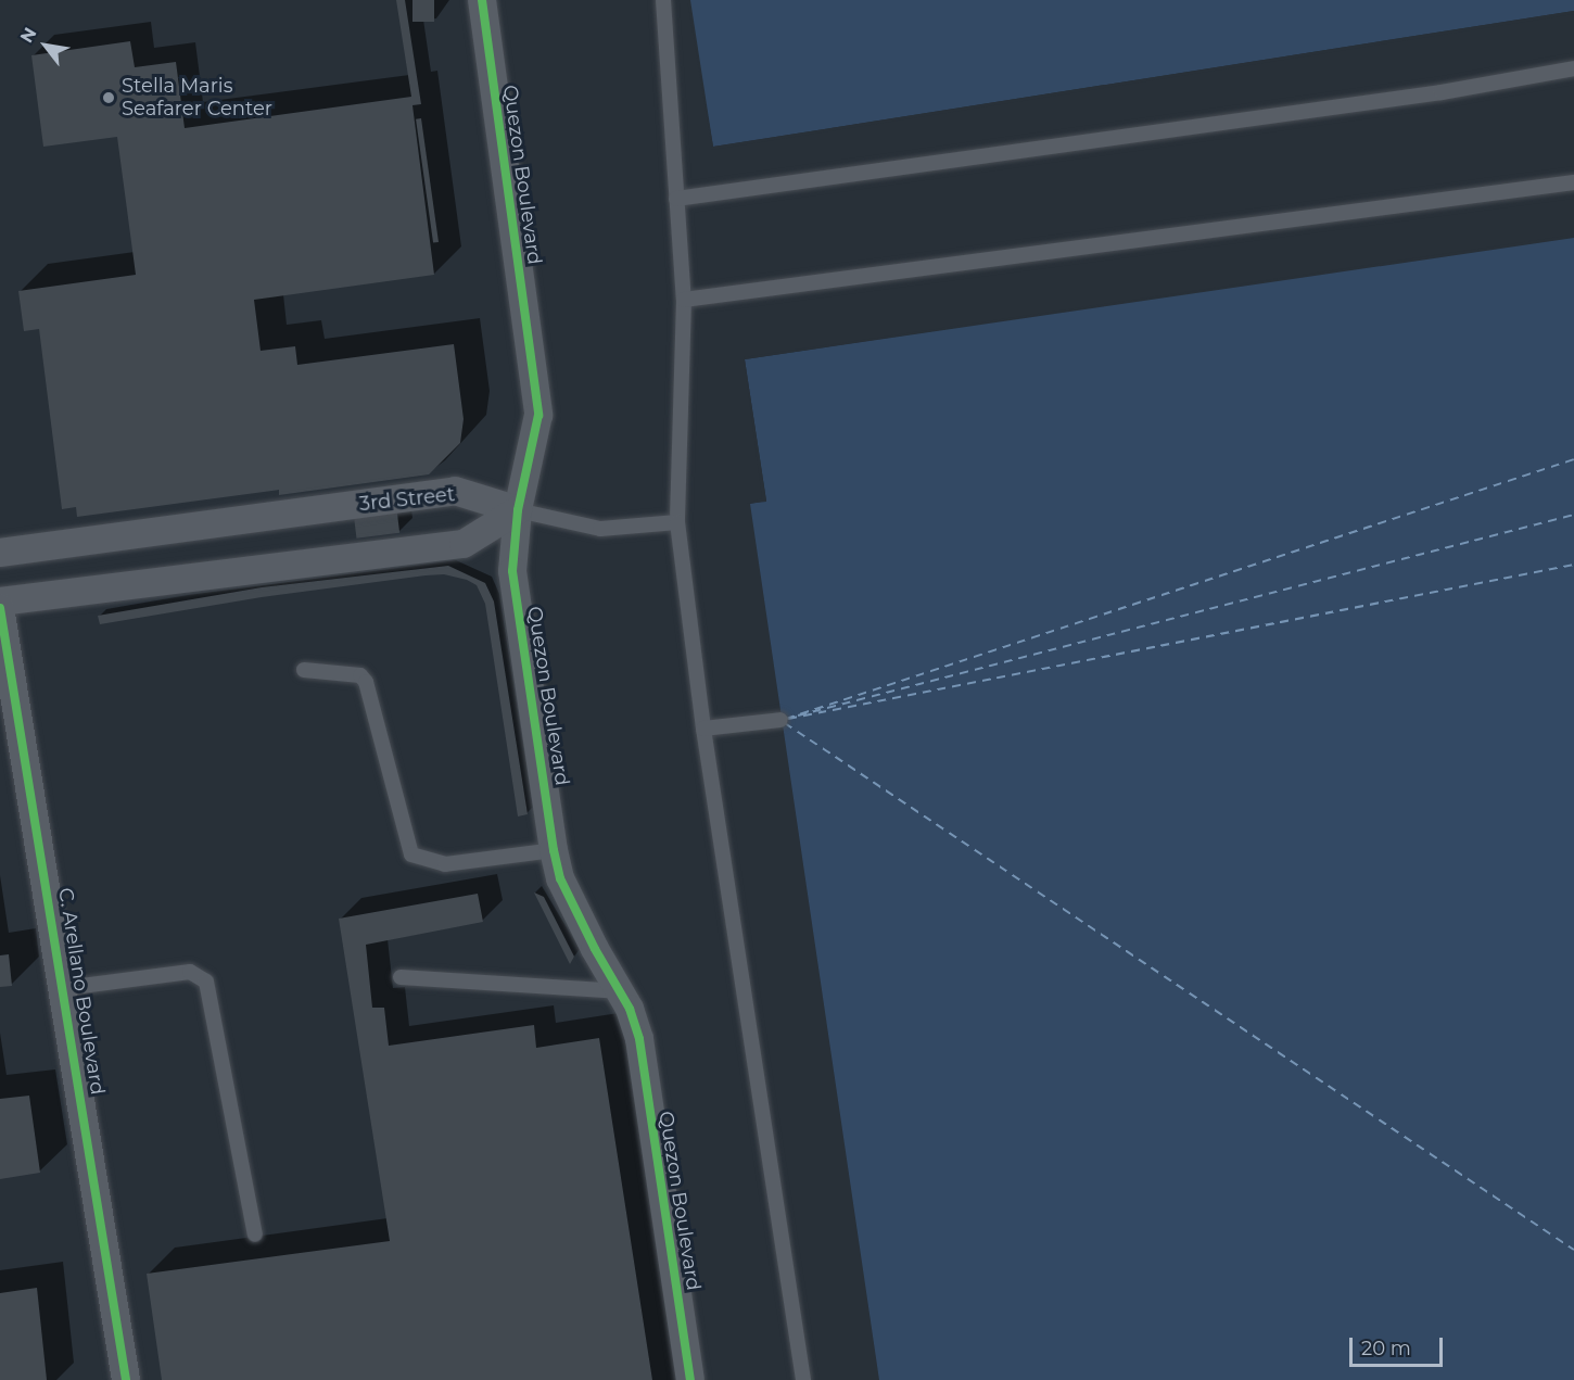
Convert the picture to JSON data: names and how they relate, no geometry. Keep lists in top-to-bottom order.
{
  "streets": {
    "street": ["Quezon Boulevard", "3rd Street", "C. Arellano Boulevard"]
  },
  "crossings": [
    ["Quezon Boulevard", "3rd Street"]
  ],
  "places": ["Stella Maris Seafarer Center"],
  "scale_bar": "20 m",
  "north": "top left"
}
